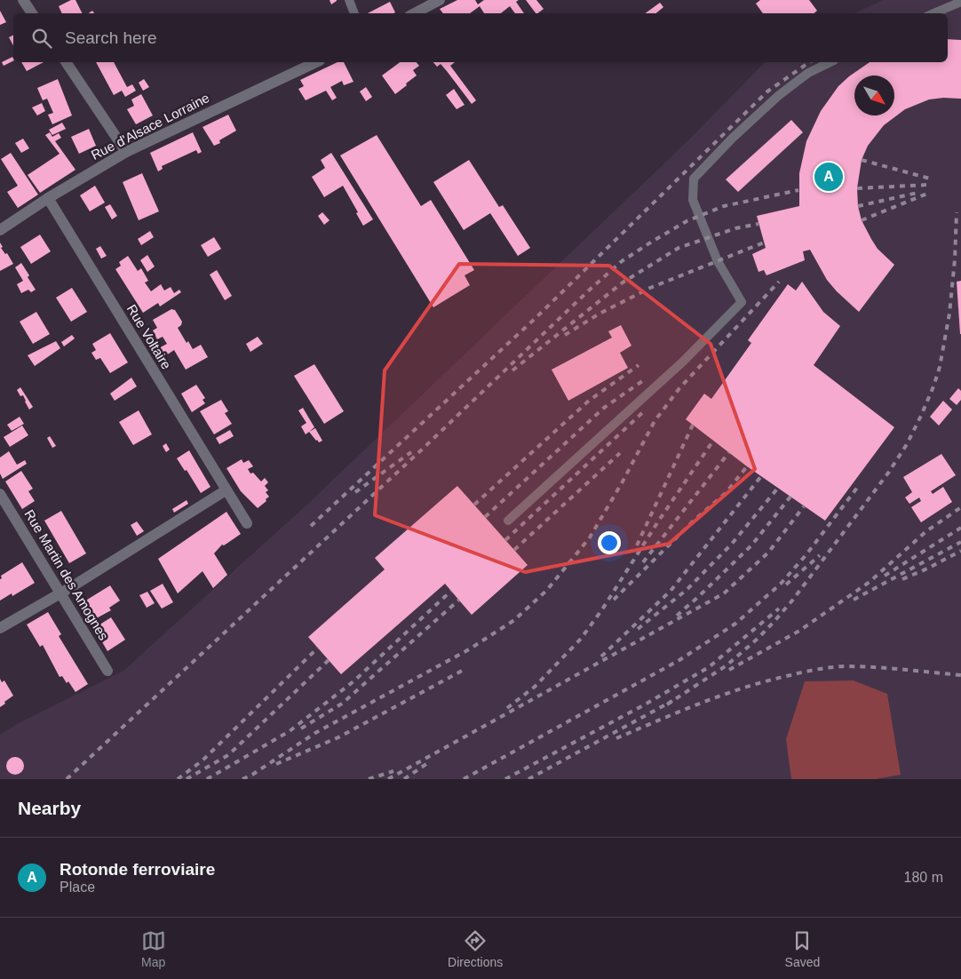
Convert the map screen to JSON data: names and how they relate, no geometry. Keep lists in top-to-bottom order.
{
  "streets": {
    "street": ["Rue d'Alsace Lorraine", "Rue Voltaire", "Rue Martin des Amognes"]
  },
  "crossings": [
    ["Rue d'Alsace Lorraine", "Rue Voltaire"]
  ],
  "north": "bottom right",
  "page": {
    "search": "Search here",
    "pins": "A",
    "heading": "Nearby",
    "list": [
      {
        "mark": "A",
        "name": "Rotonde ferroviaire",
        "note": "Place",
        "value": "180 m"
      }
    ],
    "nav": ["Map", "Directions", "Saved"]
  }
}
